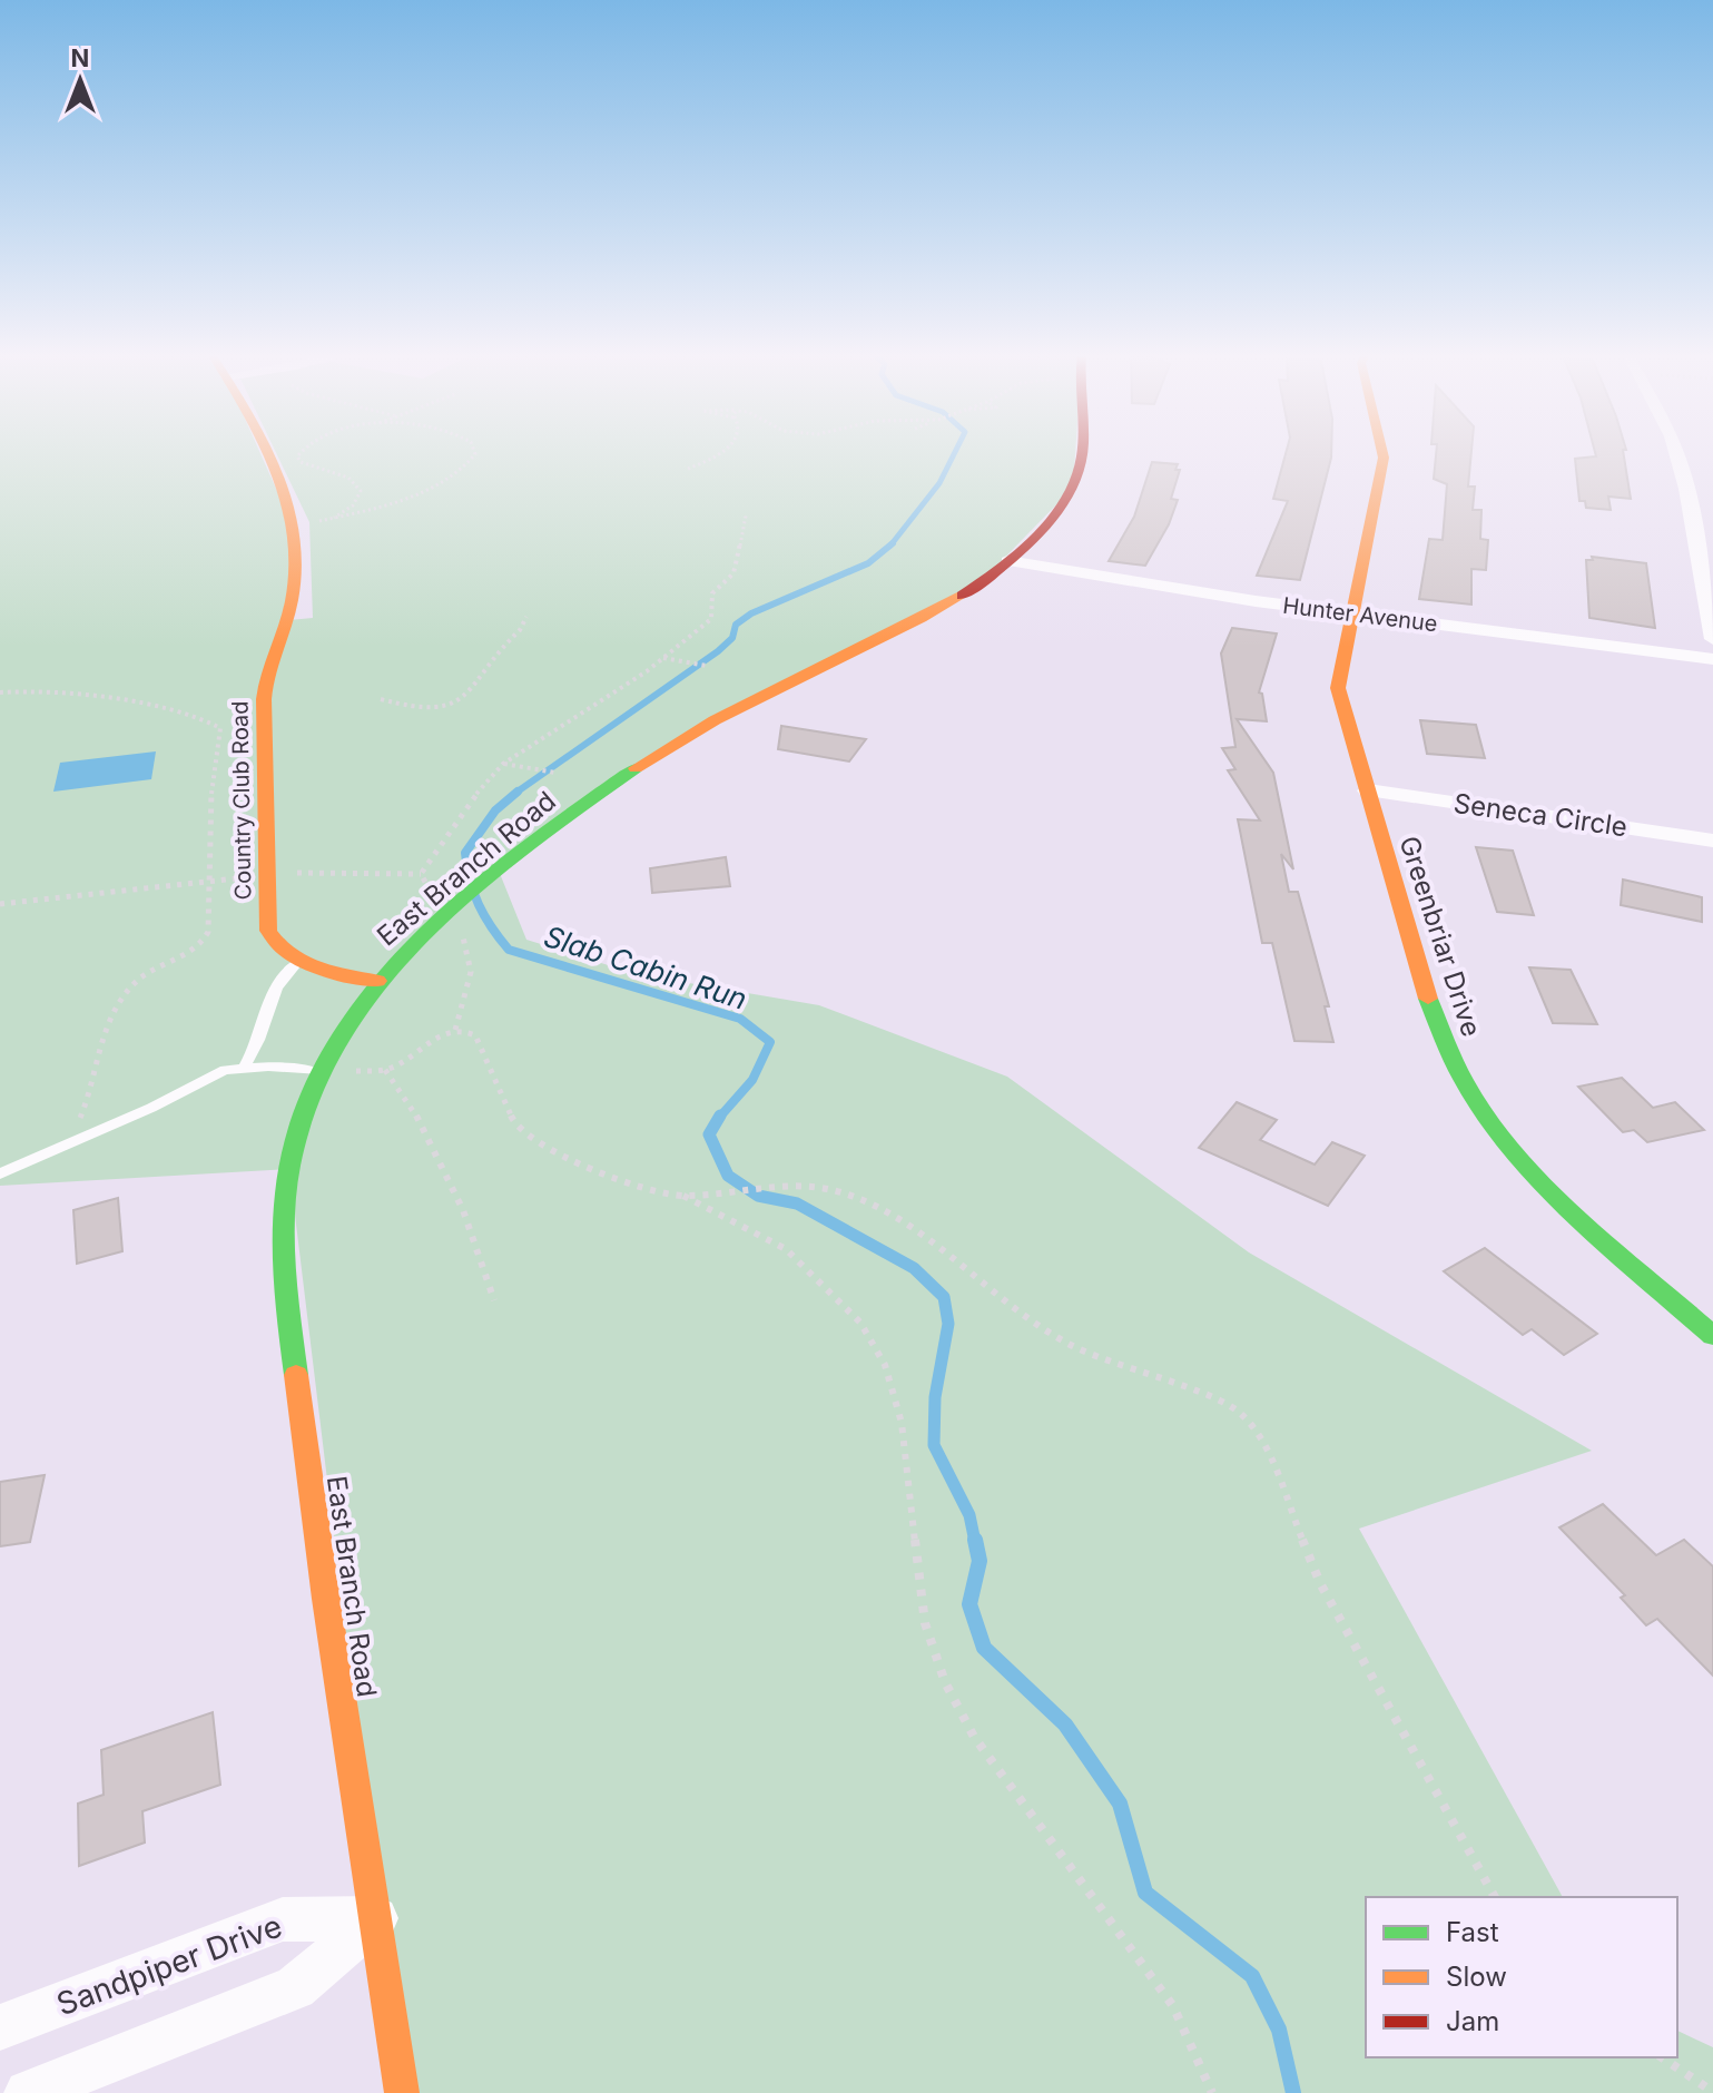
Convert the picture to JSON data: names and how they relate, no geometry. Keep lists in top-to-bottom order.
{
  "streets": {
    "street": [
      "Hunter Avenue",
      "Country Club Road",
      "Seneca Circle",
      "East Branch Road",
      "Greenbriar Drive",
      "Sandpiper Drive"
    ]
  },
  "crossings": [
    ["Hunter Avenue", "East Branch Road"],
    ["Hunter Avenue", "Greenbriar Drive"],
    ["Seneca Circle", "Greenbriar Drive"],
    ["East Branch Road", "Sandpiper Drive"]
  ],
  "water": ["Slab Cabin Run"],
  "legend": ["Fast", "Slow", "Jam"],
  "north": "top"
}
